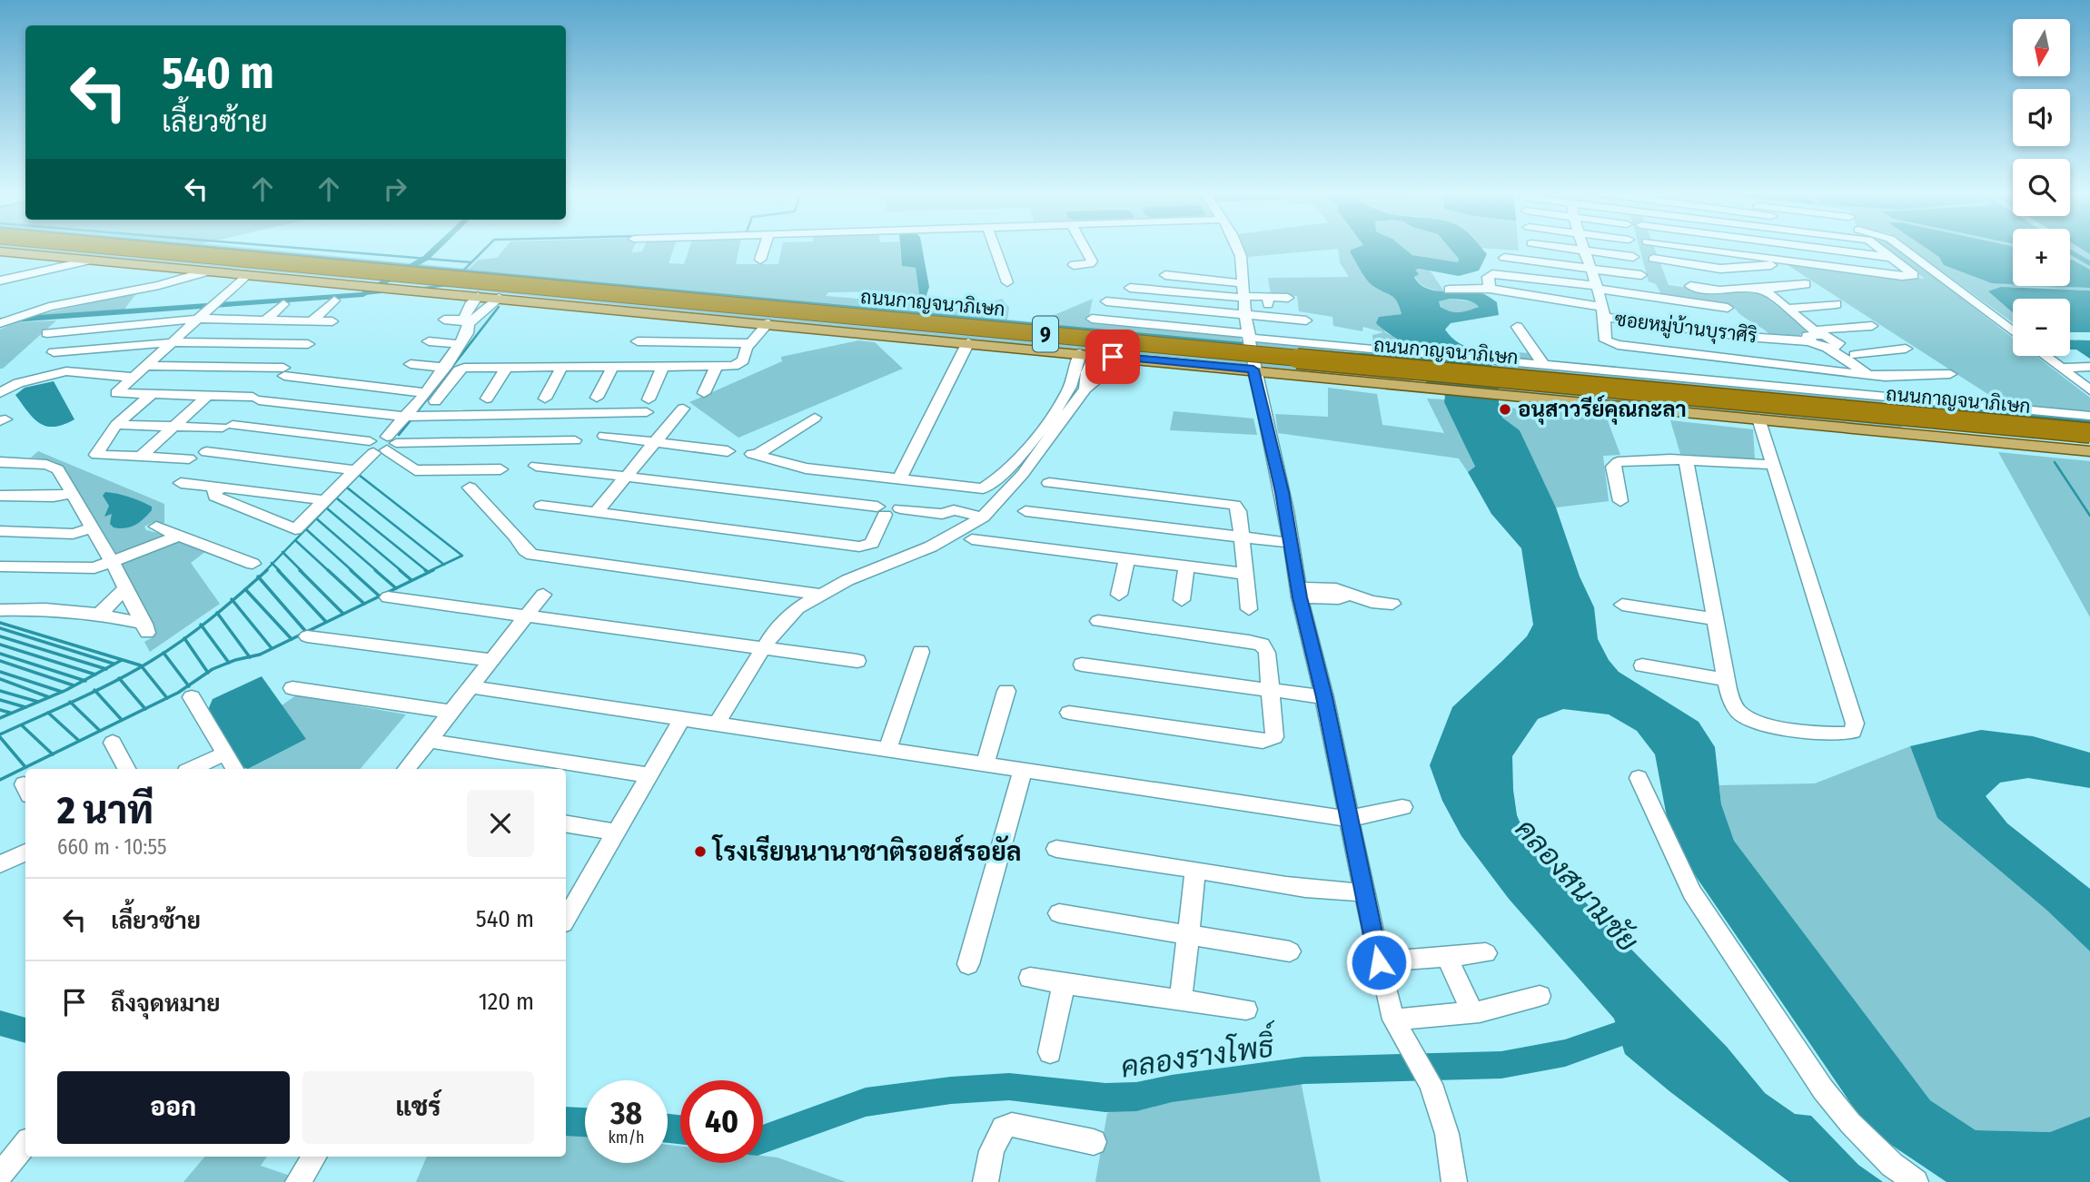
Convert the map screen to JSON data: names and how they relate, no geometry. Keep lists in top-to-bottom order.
{
  "streets": {
    "highway": ["ถนนกาญจนาภิเษก", "9"],
    "street": ["ซอยหมู่บ้านบุราศิริ"]
  },
  "water": ["คลองสนามชัย", "คลองรางโพธิ์"],
  "places": ["อนุสาวรีย์คุณกะลา", "โรงเรียนนานาชาติรอยส์รอยัล"],
  "north": "bottom",
  "page": {
    "map_buttons": ["+", "−"],
    "turn": ["540 m", "เลี้ยวซ้าย"],
    "heading": ["2 นาที", "660 m · 10:55"],
    "list": [
      {
        "name": "เลี้ยวซ้าย",
        "value": "540 m"
      },
      {
        "name": "ถึงจุดหมาย",
        "value": "120 m"
      }
    ],
    "buttons": ["ออก", "แชร์"],
    "speed": "38 km/h",
    "limit": "40"
  }
}
